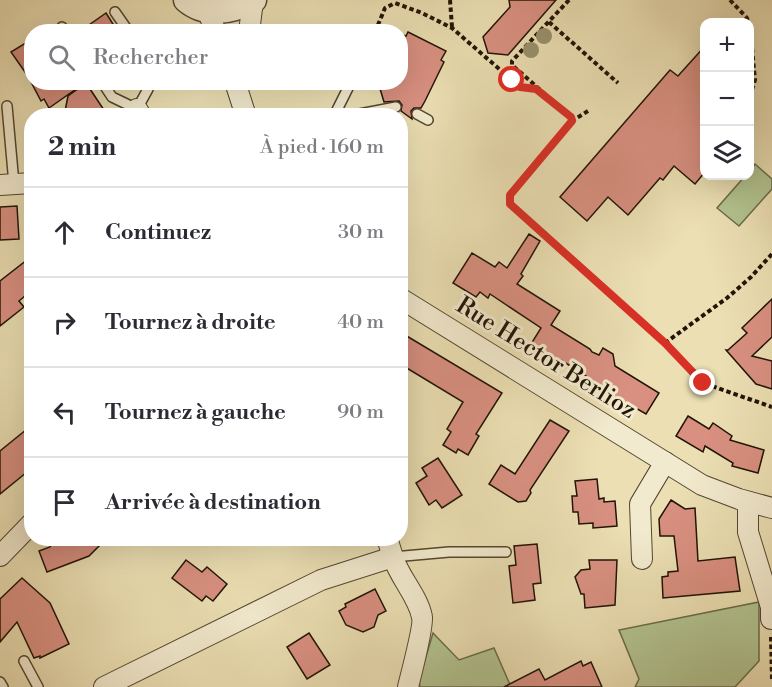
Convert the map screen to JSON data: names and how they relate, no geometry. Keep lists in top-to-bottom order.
{
  "streets": {
    "street": ["Rue Hector Berlioz"]
  },
  "page": {
    "map_buttons": ["+", "−"],
    "search": "Rechercher",
    "heading": ["2 min", "À pied · 160 m"],
    "list": [
      ["Continuez", "30 m"],
      ["Tournez à droite", "40 m"],
      ["Tournez à gauche", "90 m"],
      "Arrivée à destination"
    ]
  }
}
